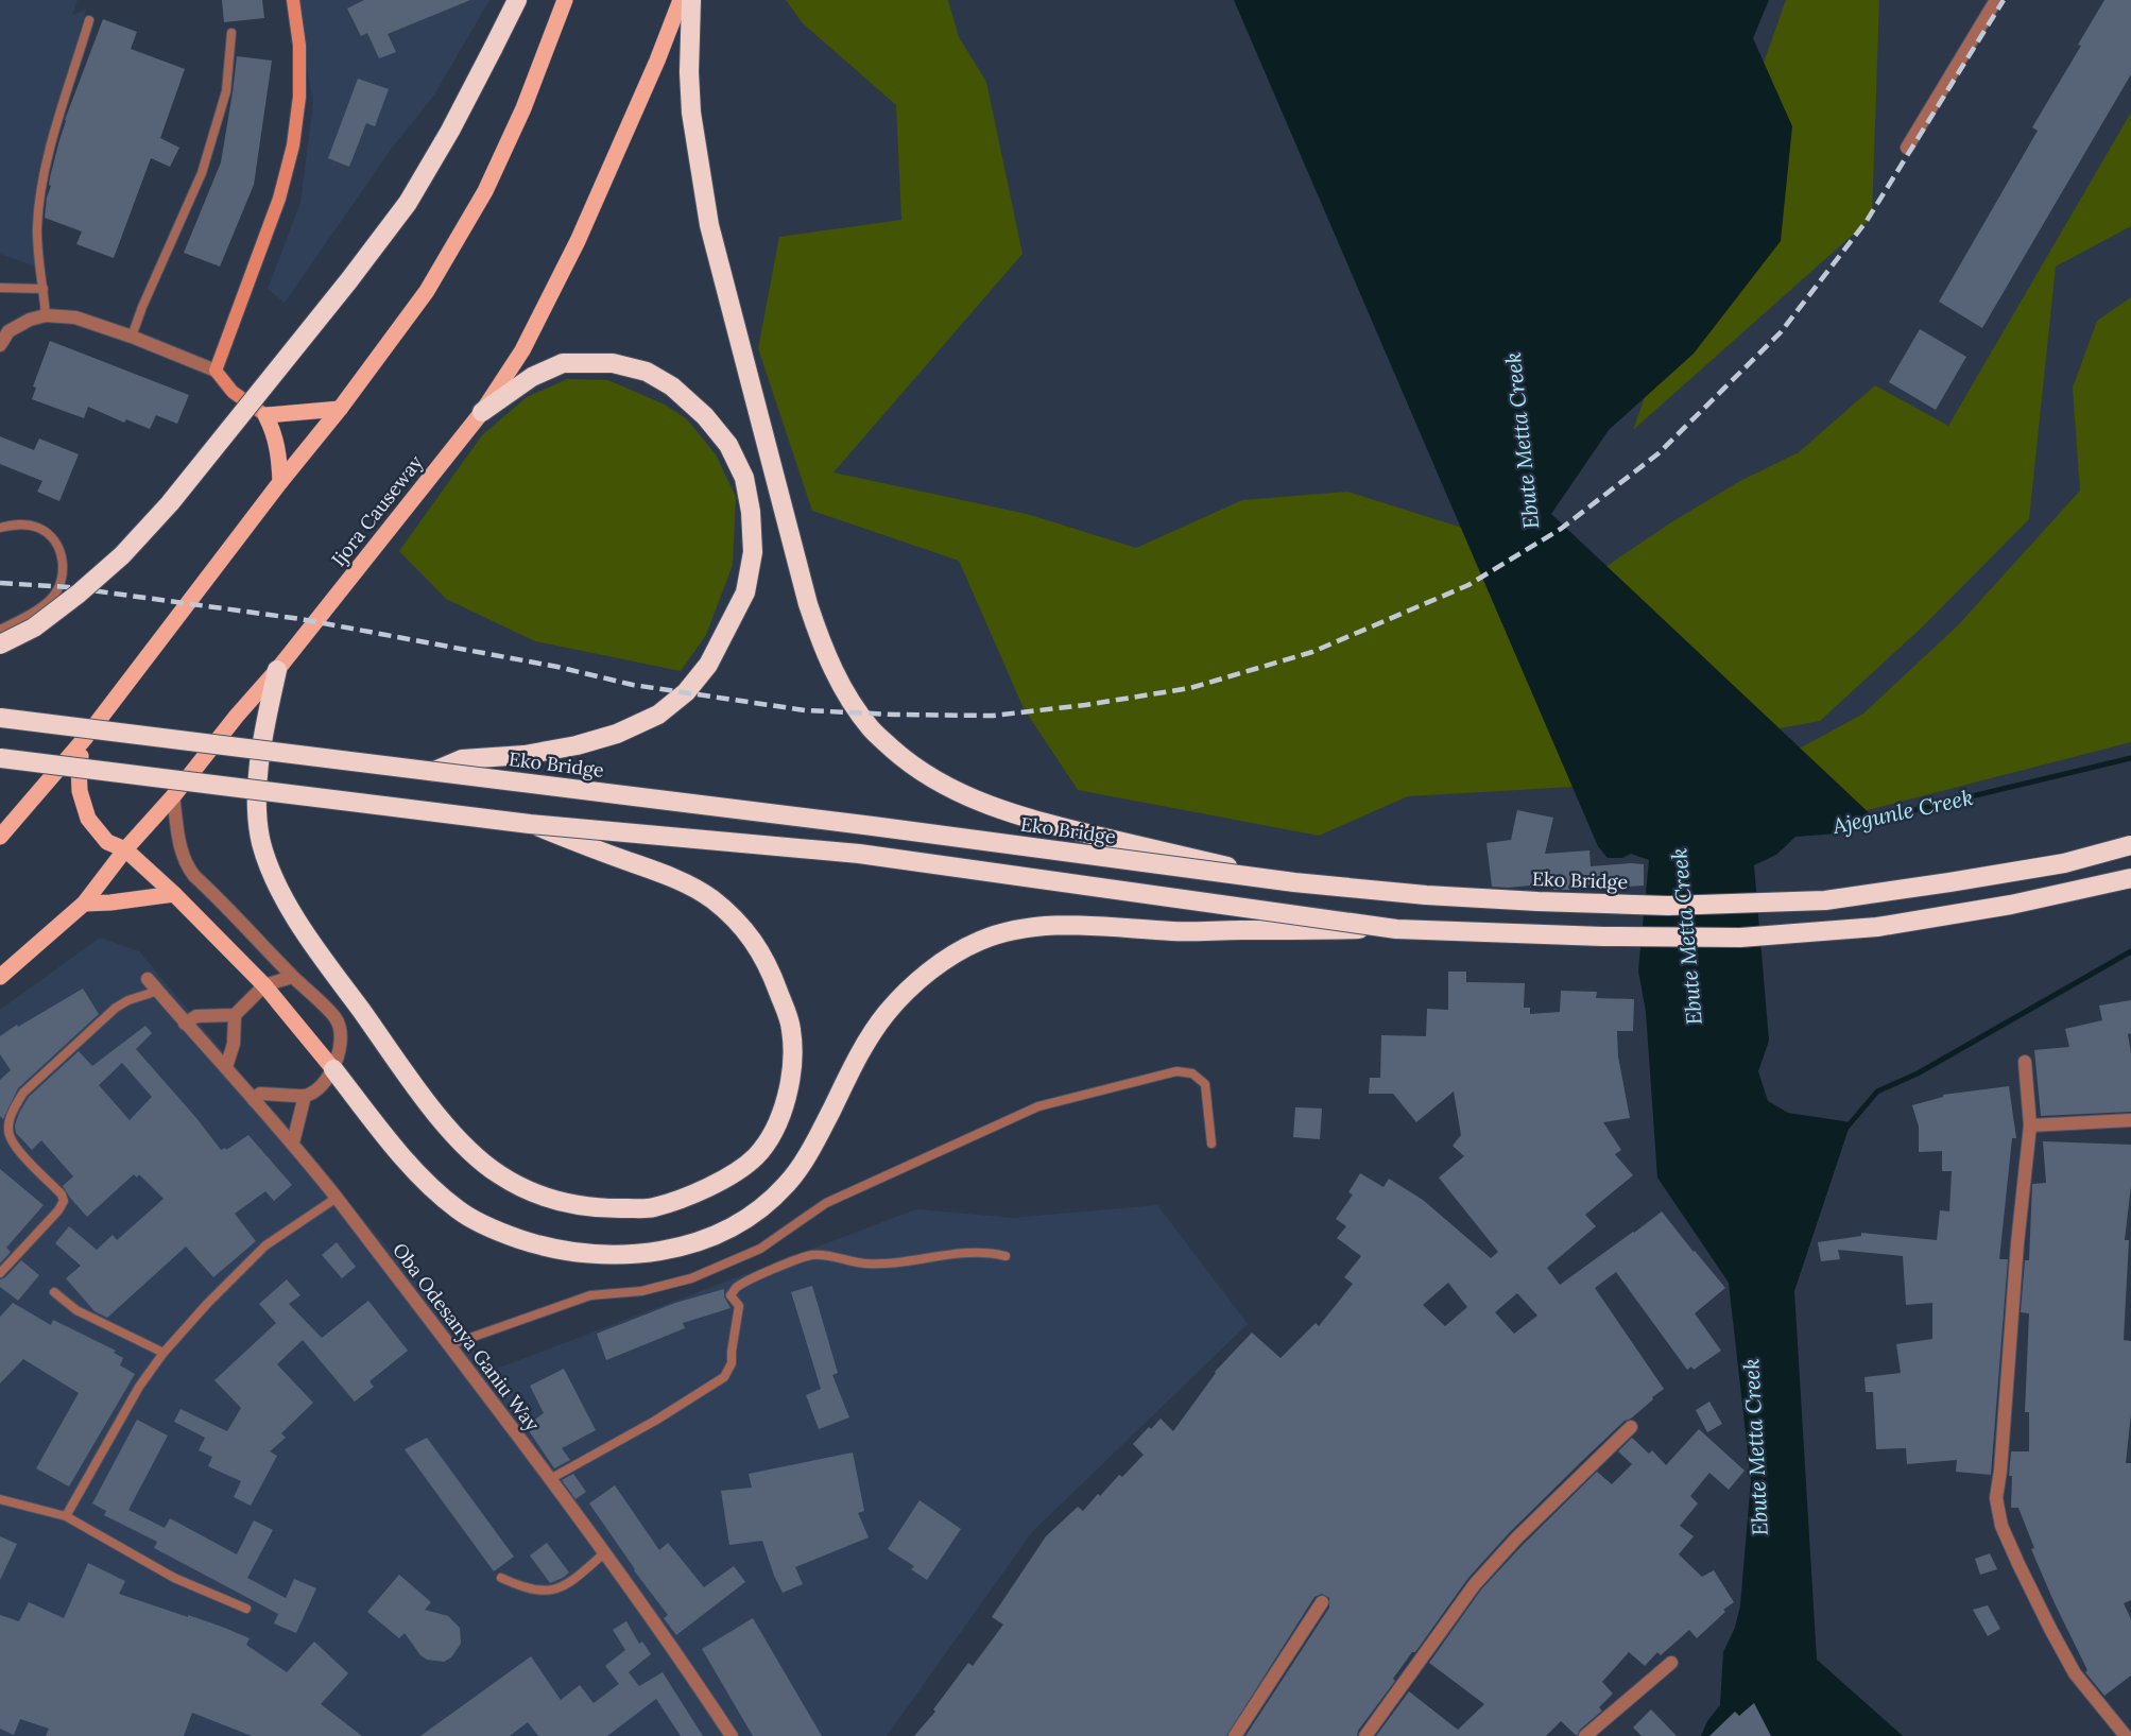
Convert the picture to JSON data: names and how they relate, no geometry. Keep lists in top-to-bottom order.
{
  "streets": {
    "highway": ["Eko Bridge"],
    "main road": ["Ijora Causeway"],
    "street": ["Oba Odesanya Ganiu Way"]
  },
  "water": ["Ebute Metta Creek", "Ajegunle Creek"]
}
